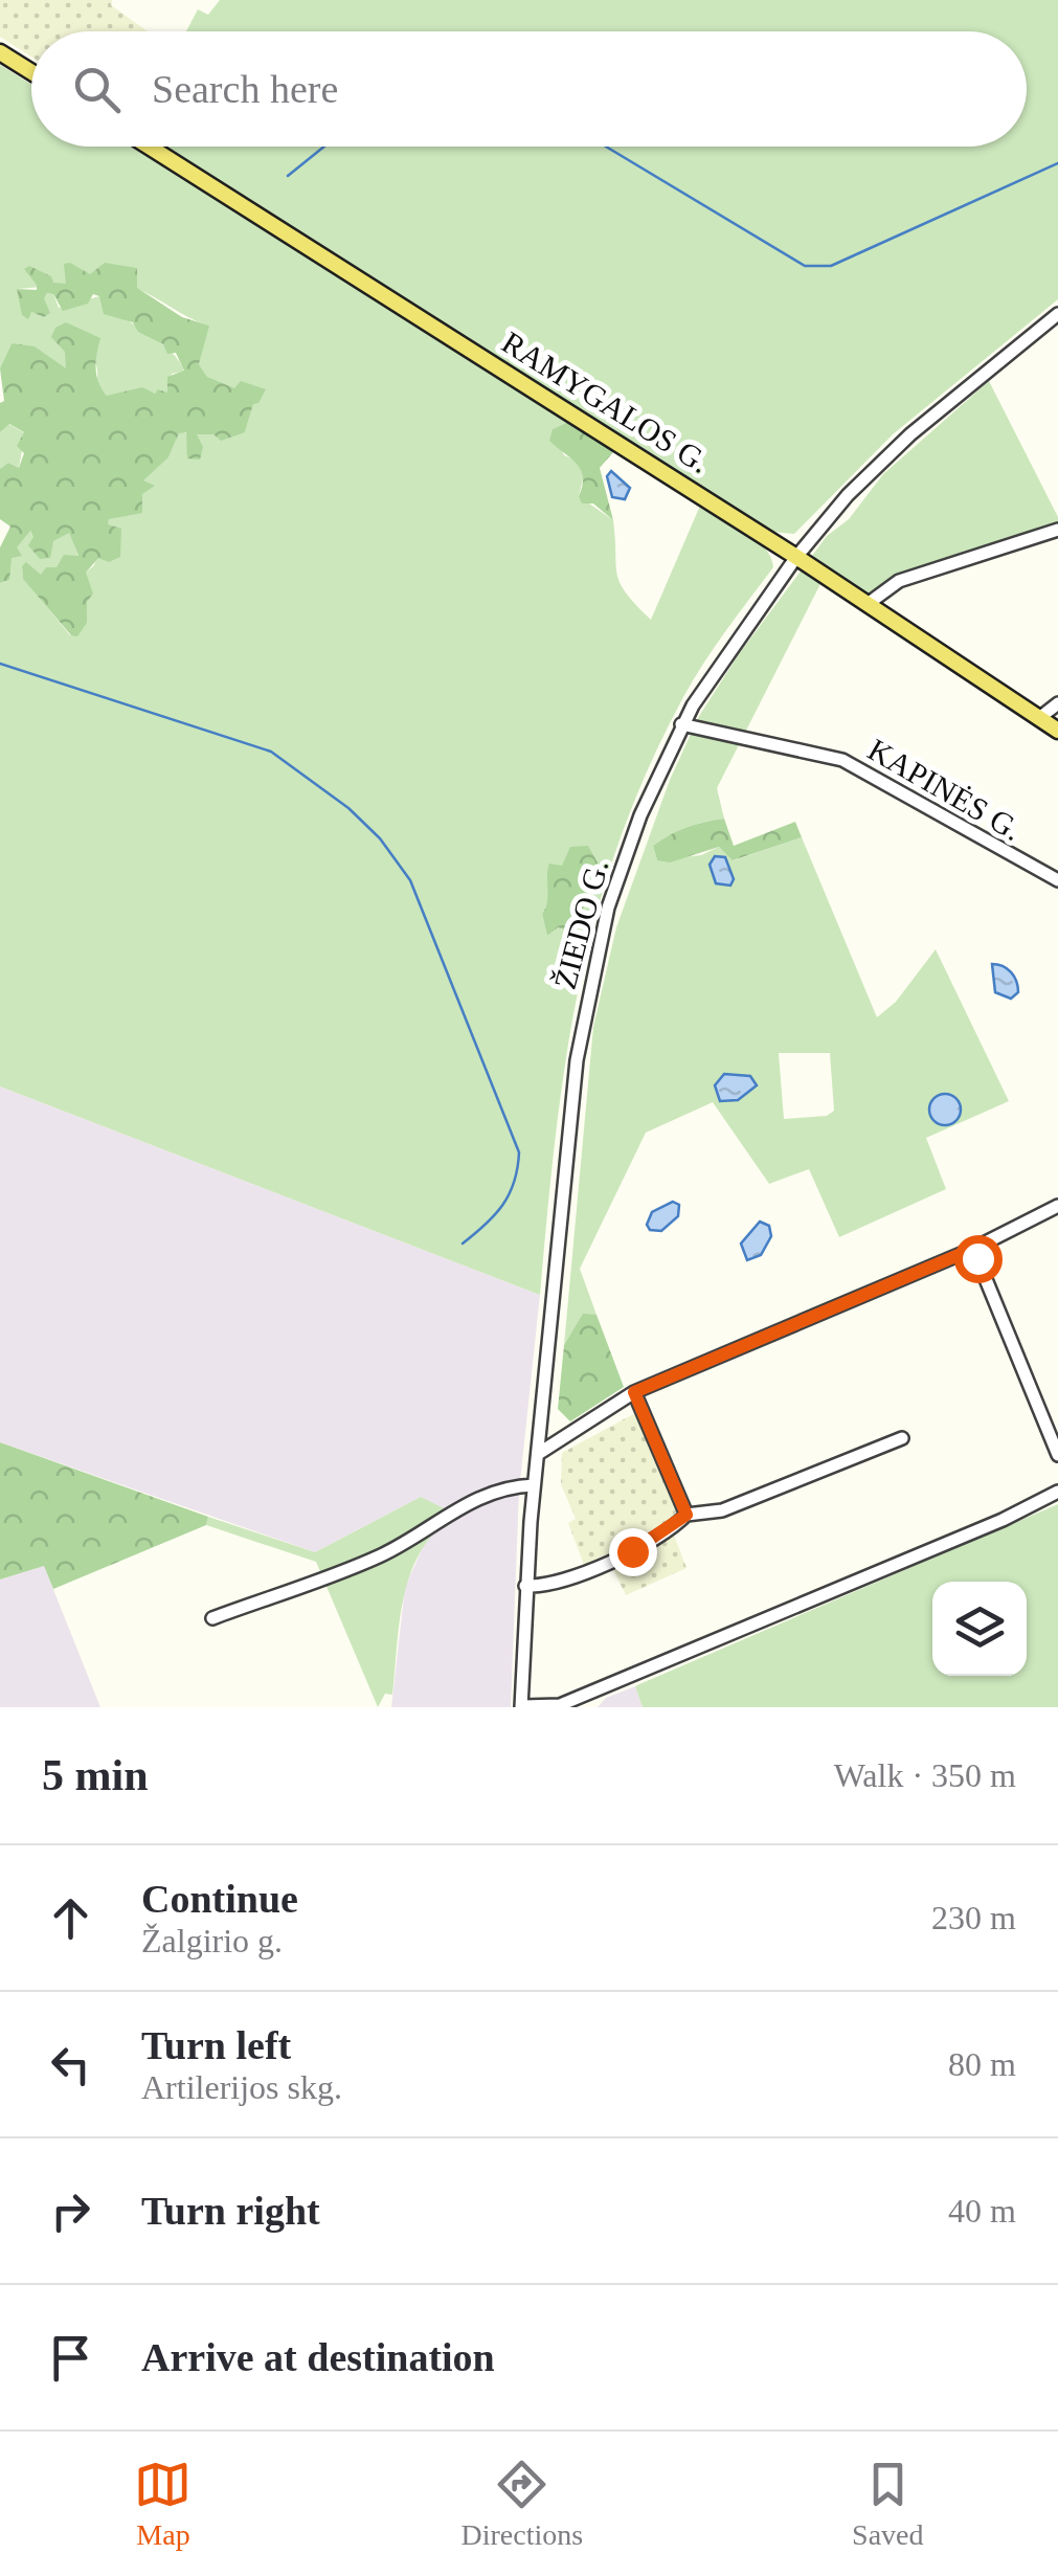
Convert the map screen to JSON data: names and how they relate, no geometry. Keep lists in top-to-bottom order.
{
  "streets": {
    "main road": ["RAMYGALOS G."],
    "street": ["KAPINĖS G.", "ŽIEDO G."]
  },
  "crossings": [
    ["RAMYGALOS G.", "ŽIEDO G."],
    ["KAPINĖS G.", "ŽIEDO G."]
  ],
  "page": {
    "search": "Search here",
    "heading": ["5 min", "Walk · 350 m"],
    "list": [
      ["Continue", "Žalgirio g.", "230 m"],
      ["Turn left", "Artilerijos skg.", "80 m"],
      ["Turn right", "40 m"],
      "Arrive at destination"
    ],
    "nav": ["Map", "Directions", "Saved"]
  }
}
